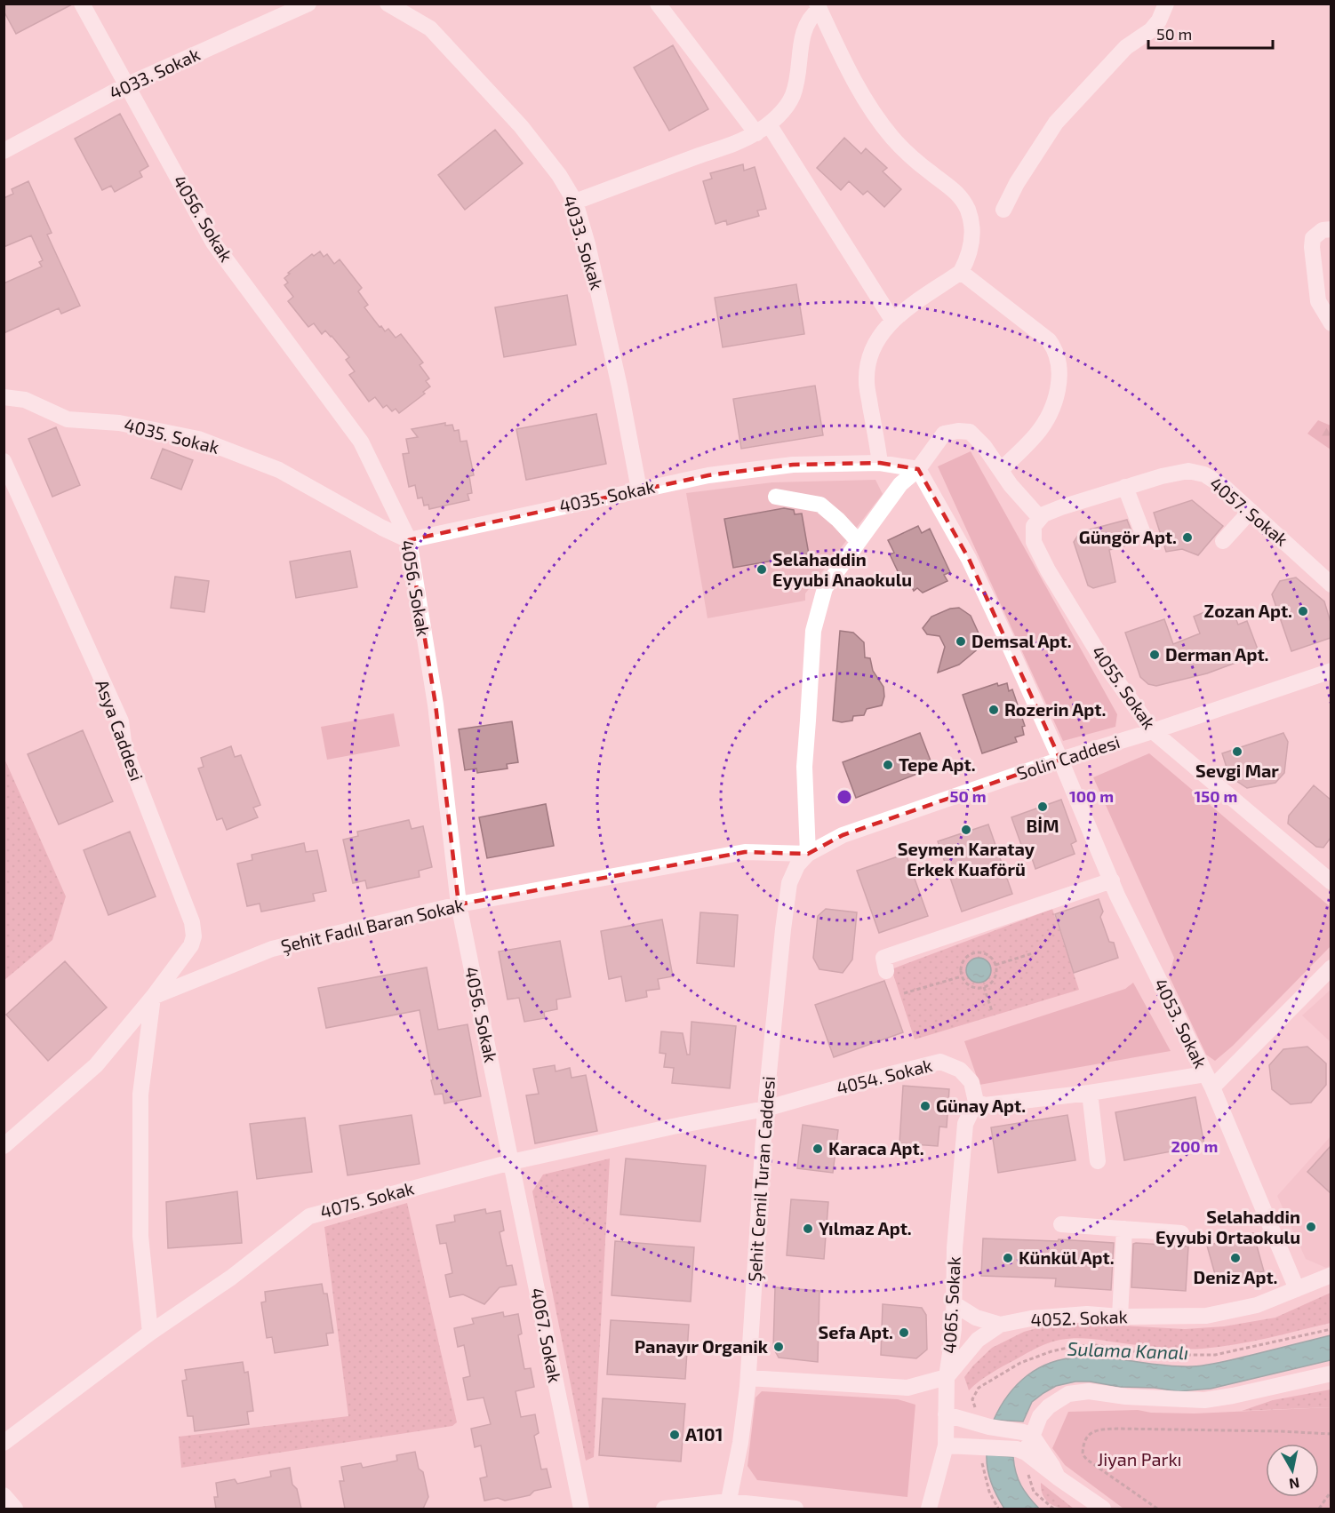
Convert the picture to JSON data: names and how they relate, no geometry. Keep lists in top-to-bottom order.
{
  "streets": {
    "street": [
      "4033. Sokak",
      "4056. Sokak",
      "4035. Sokak",
      "4057. Sokak",
      "4055. Sokak",
      "Asya Caddesi",
      "Solin Caddesi",
      "Şehit Fadıl Baran Sokak",
      "4053. Sokak",
      "4054. Sokak",
      "Şehit Cemil Turan Caddesi",
      "4075. Sokak",
      "4065. Sokak",
      "4052. Sokak",
      "4067. Sokak"
    ]
  },
  "crossings": [
    ["4033. Sokak", "4056. Sokak"],
    ["4033. Sokak", "4035. Sokak"],
    ["4056. Sokak", "4035. Sokak"],
    ["4056. Sokak", "Şehit Fadıl Baran Sokak"],
    ["4056. Sokak", "4075. Sokak"],
    ["4056. Sokak", "4067. Sokak"],
    ["4057. Sokak", "4055. Sokak"],
    ["4055. Sokak", "Solin Caddesi"],
    ["Asya Caddesi", "Şehit Fadıl Baran Sokak"],
    ["Solin Caddesi", "Şehit Fadıl Baran Sokak"],
    ["Solin Caddesi", "4053. Sokak"],
    ["Solin Caddesi", "Şehit Cemil Turan Caddesi"],
    ["Şehit Fadıl Baran Sokak", "Şehit Cemil Turan Caddesi"],
    ["4053. Sokak", "4052. Sokak"],
    ["4054. Sokak", "Şehit Cemil Turan Caddesi"],
    ["4054. Sokak", "4075. Sokak"],
    ["4054. Sokak", "4065. Sokak"],
    ["Şehit Cemil Turan Caddesi", "4075. Sokak"],
    ["4075. Sokak", "4067. Sokak"],
    ["4065. Sokak", "4052. Sokak"]
  ],
  "water": ["Sulama Kanalı"],
  "parks": ["Jiyan Parkı"],
  "places": [
    "Güngör Apt.",
    "Selahaddin Eyyubi Anaokulu",
    "Zozan Apt.",
    "Demsal Apt.",
    "Derman Apt.",
    "Rozerin Apt.",
    "Sevgi Mar",
    "Tepe Apt.",
    "BİM",
    "Seymen Karatay Erkek Kuaförü",
    "Günay Apt.",
    "Karaca Apt.",
    "Selahaddin Eyyubi Ortaokulu",
    "Yılmaz Apt.",
    "Künkül Apt.",
    "Deniz Apt.",
    "Sefa Apt.",
    "Panayır Organik",
    "A101"
  ],
  "scale_bar": "50 m",
  "north": "bottom",
  "rings": [
    "50 m",
    "100 m",
    "150 m",
    "200 m"
  ]
}
